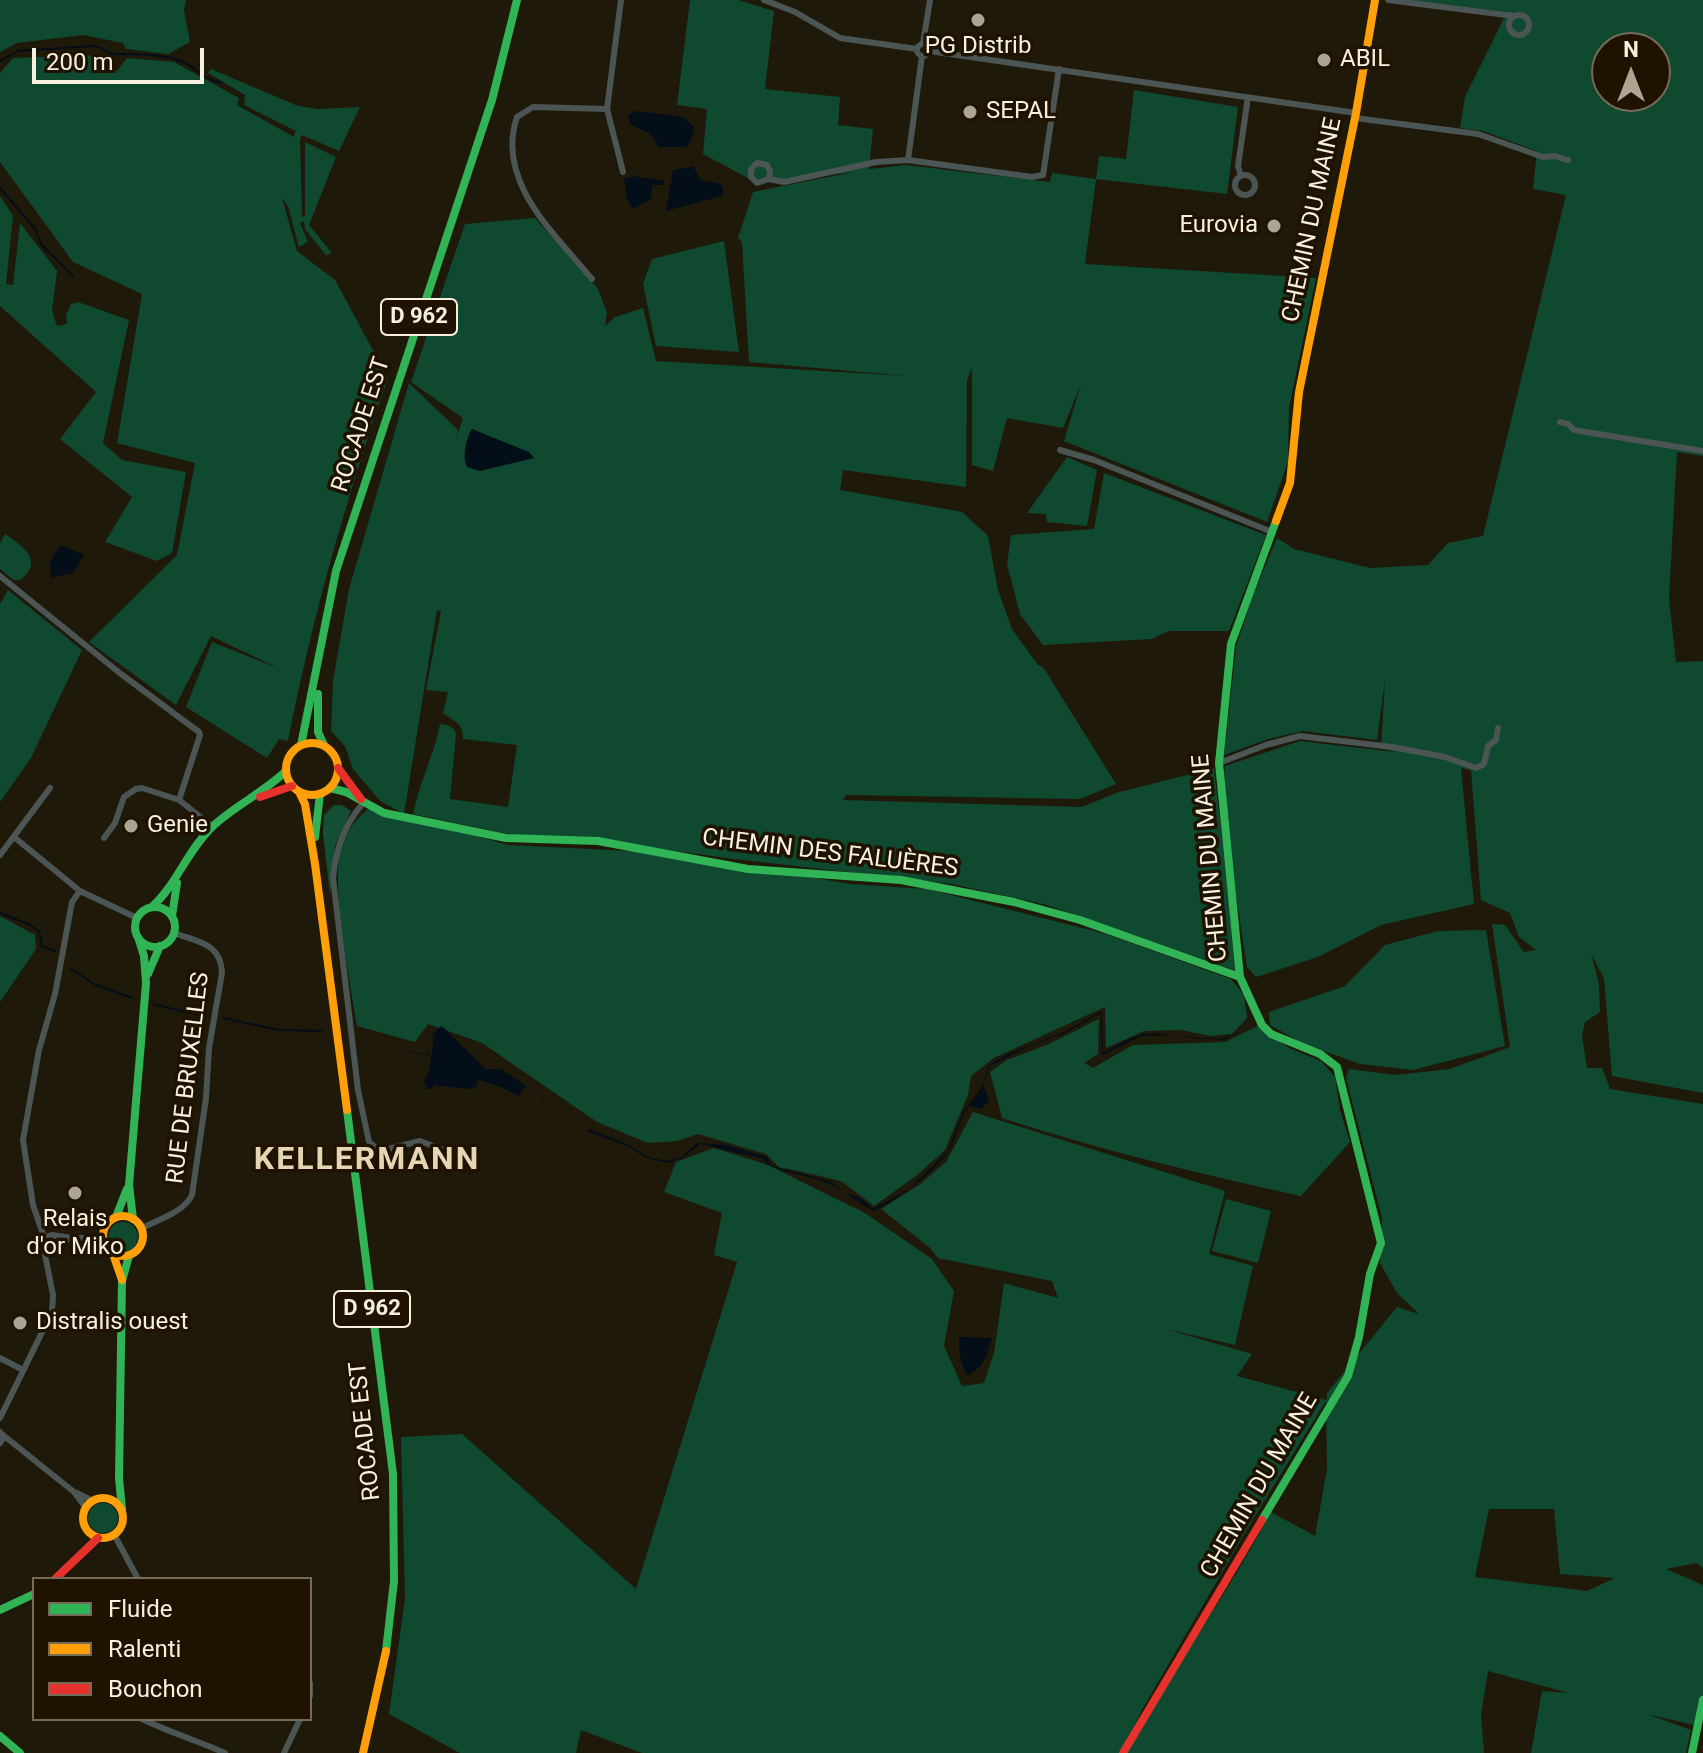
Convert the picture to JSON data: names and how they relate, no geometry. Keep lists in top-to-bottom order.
{
  "streets": {
    "street": [
      "CHEMIN DU MAINE",
      "D 962",
      "ROCADE EST",
      "CHEMIN DES FALUÈRES",
      "RUE DE BRUXELLES"
    ]
  },
  "crossings": [
    ["CHEMIN DU MAINE", "CHEMIN DES FALUÈRES"],
    ["ROCADE EST", "CHEMIN DES FALUÈRES"]
  ],
  "districts": ["KELLERMANN"],
  "places": [
    "PG Distrib",
    "ABIL",
    "SEPAL",
    "Eurovia",
    "Genie",
    "Relais d'or Miko",
    "Distralis ouest"
  ],
  "legend": ["Fluide", "Ralenti", "Bouchon"],
  "scale_bar": "200 m",
  "north": "top"
}
